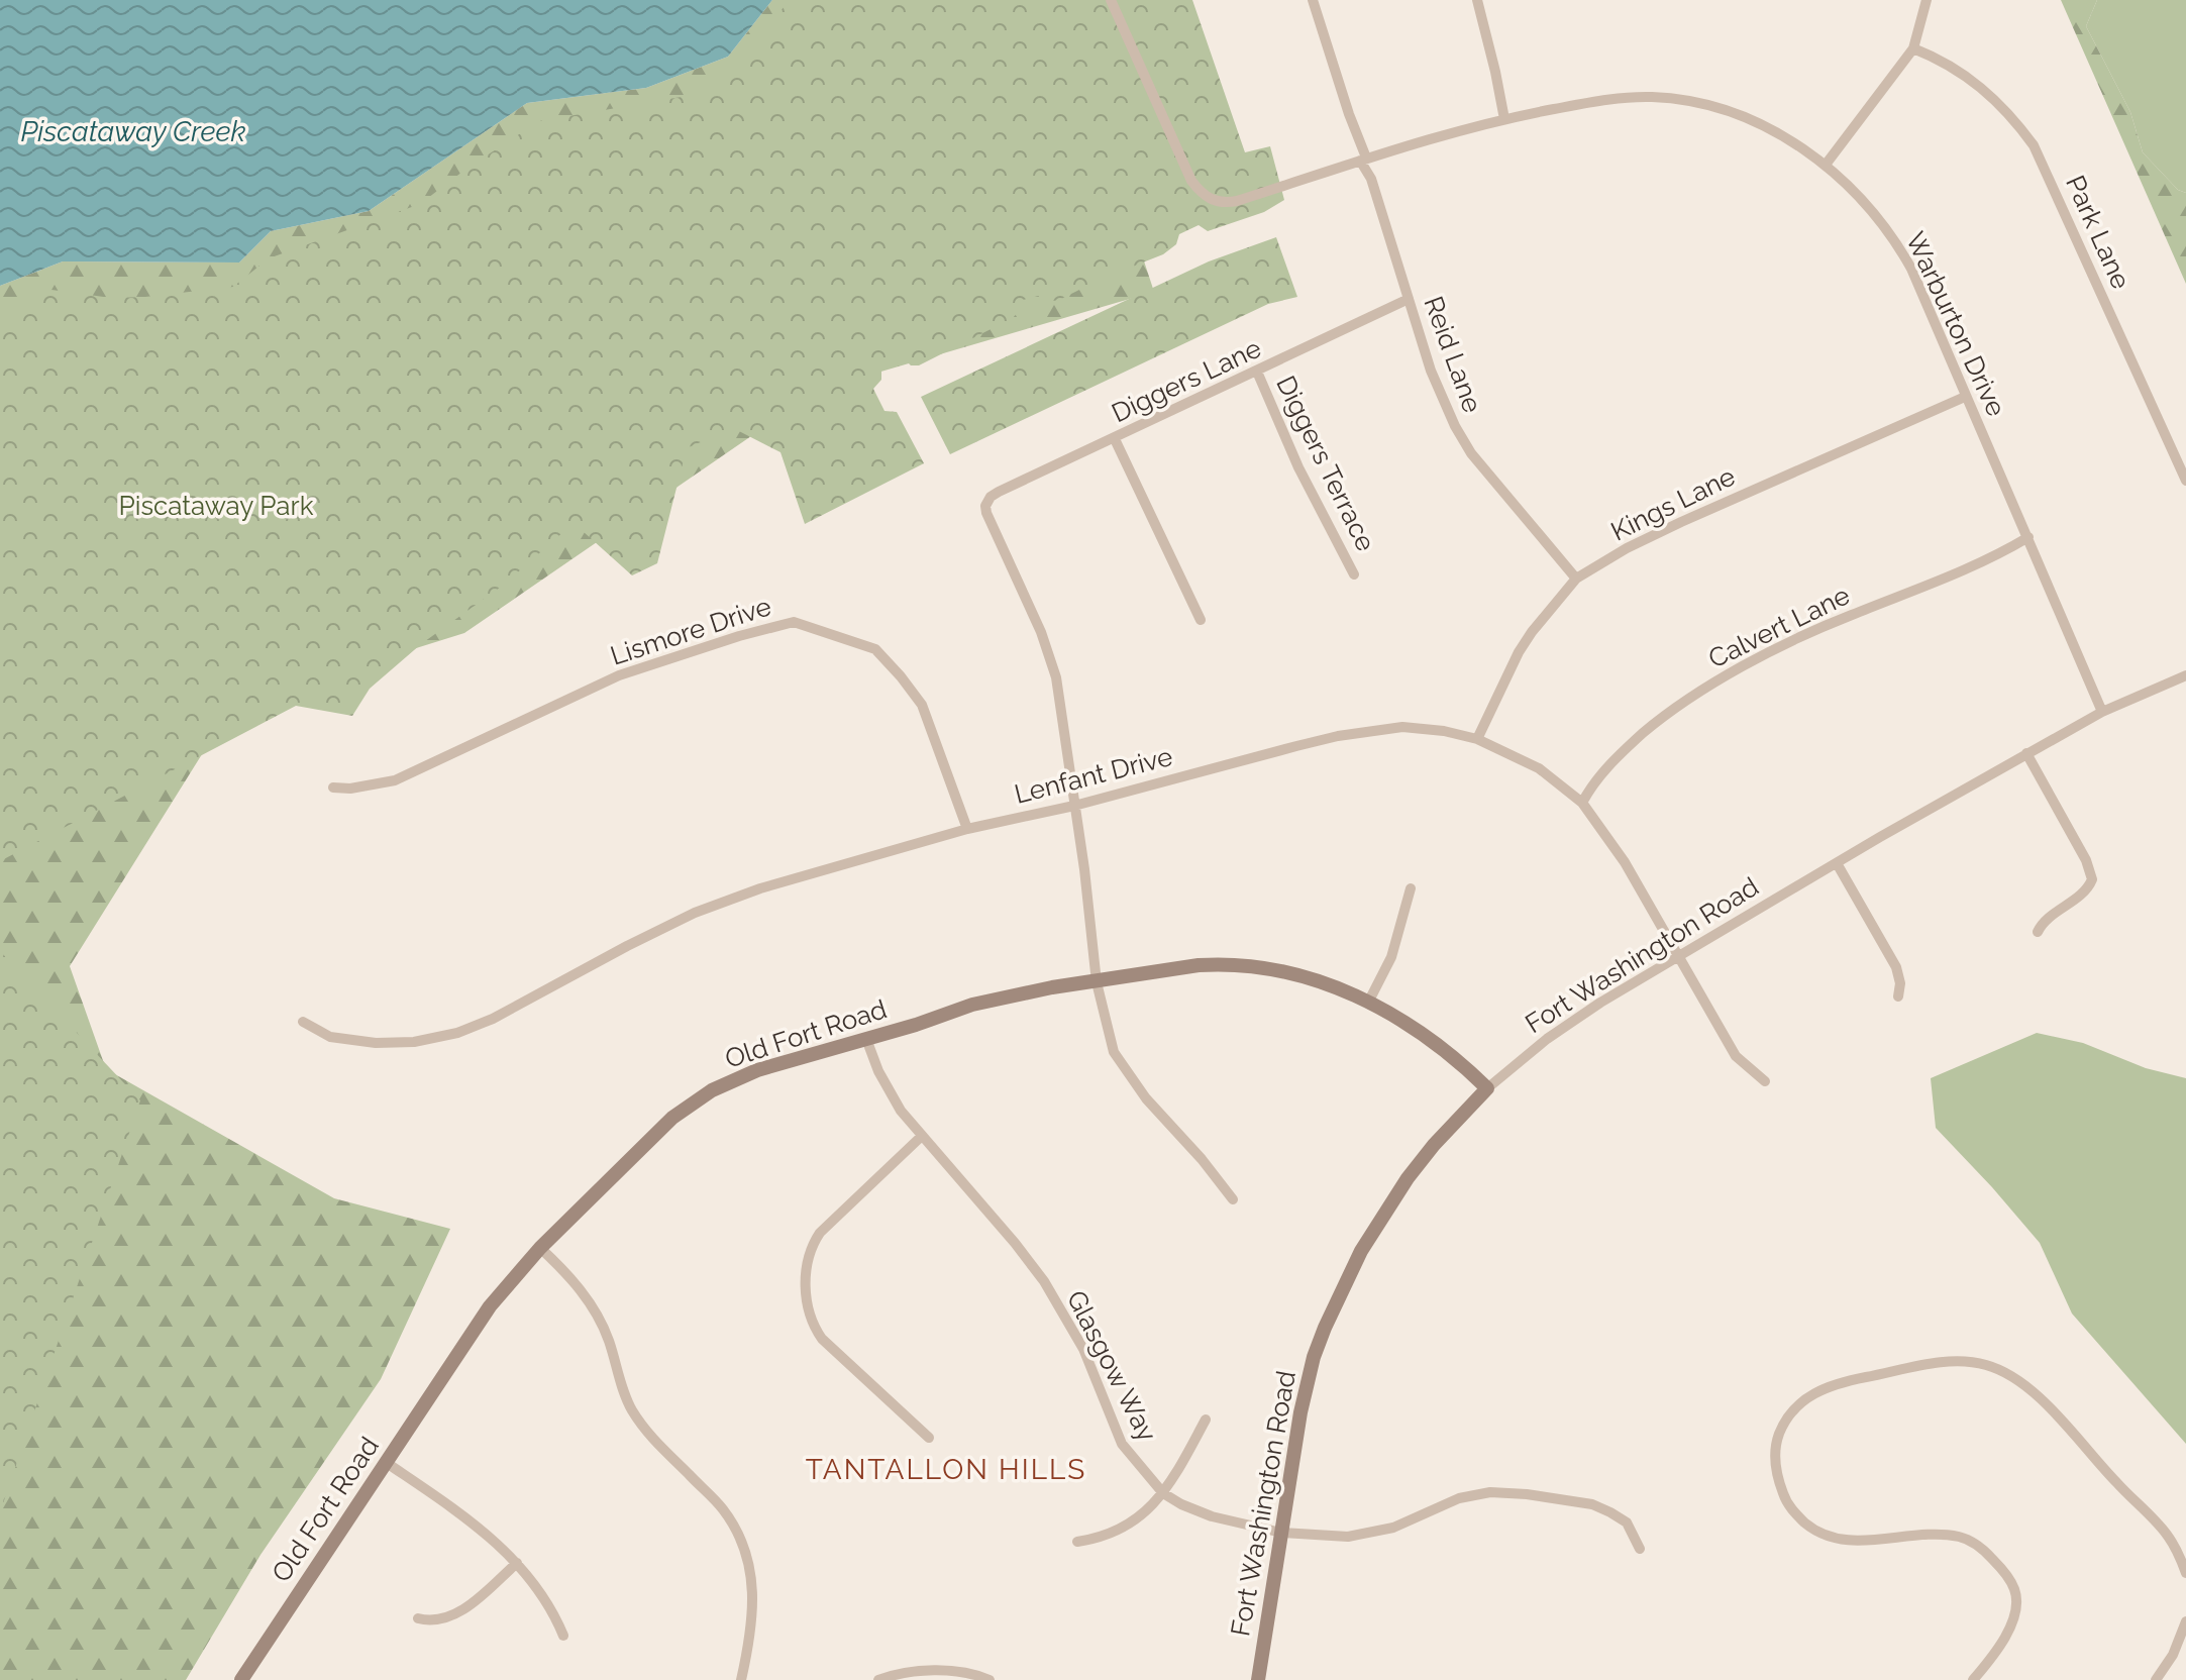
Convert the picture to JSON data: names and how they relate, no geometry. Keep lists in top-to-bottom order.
{
  "streets": {
    "main road": ["Fort Washington Road", "Old Fort Road"],
    "street": [
      "Park Lane",
      "Warburton Drive",
      "Reid Lane",
      "Diggers Lane",
      "Diggers Terrace",
      "Kings Lane",
      "Calvert Lane",
      "Lismore Drive",
      "Lenfant Drive",
      "Glasgow Way"
    ]
  },
  "crossings": [
    ["Warburton Drive", "Reid Lane"],
    ["Warburton Drive", "Kings Lane"],
    ["Warburton Drive", "Calvert Lane"],
    ["Warburton Drive", "Fort Washington Road"],
    ["Reid Lane", "Diggers Lane"],
    ["Reid Lane", "Kings Lane"],
    ["Diggers Lane", "Diggers Terrace"],
    ["Diggers Lane", "Lenfant Drive"],
    ["Kings Lane", "Lenfant Drive"],
    ["Calvert Lane", "Lenfant Drive"],
    ["Lismore Drive", "Lenfant Drive"],
    ["Lenfant Drive", "Fort Washington Road"],
    ["Fort Washington Road", "Old Fort Road"],
    ["Fort Washington Road", "Glasgow Way"],
    ["Old Fort Road", "Glasgow Way"]
  ],
  "districts": ["TANTALLON HILLS"],
  "water": ["Piscataway Creek"],
  "parks": ["Piscataway Park"]
}
